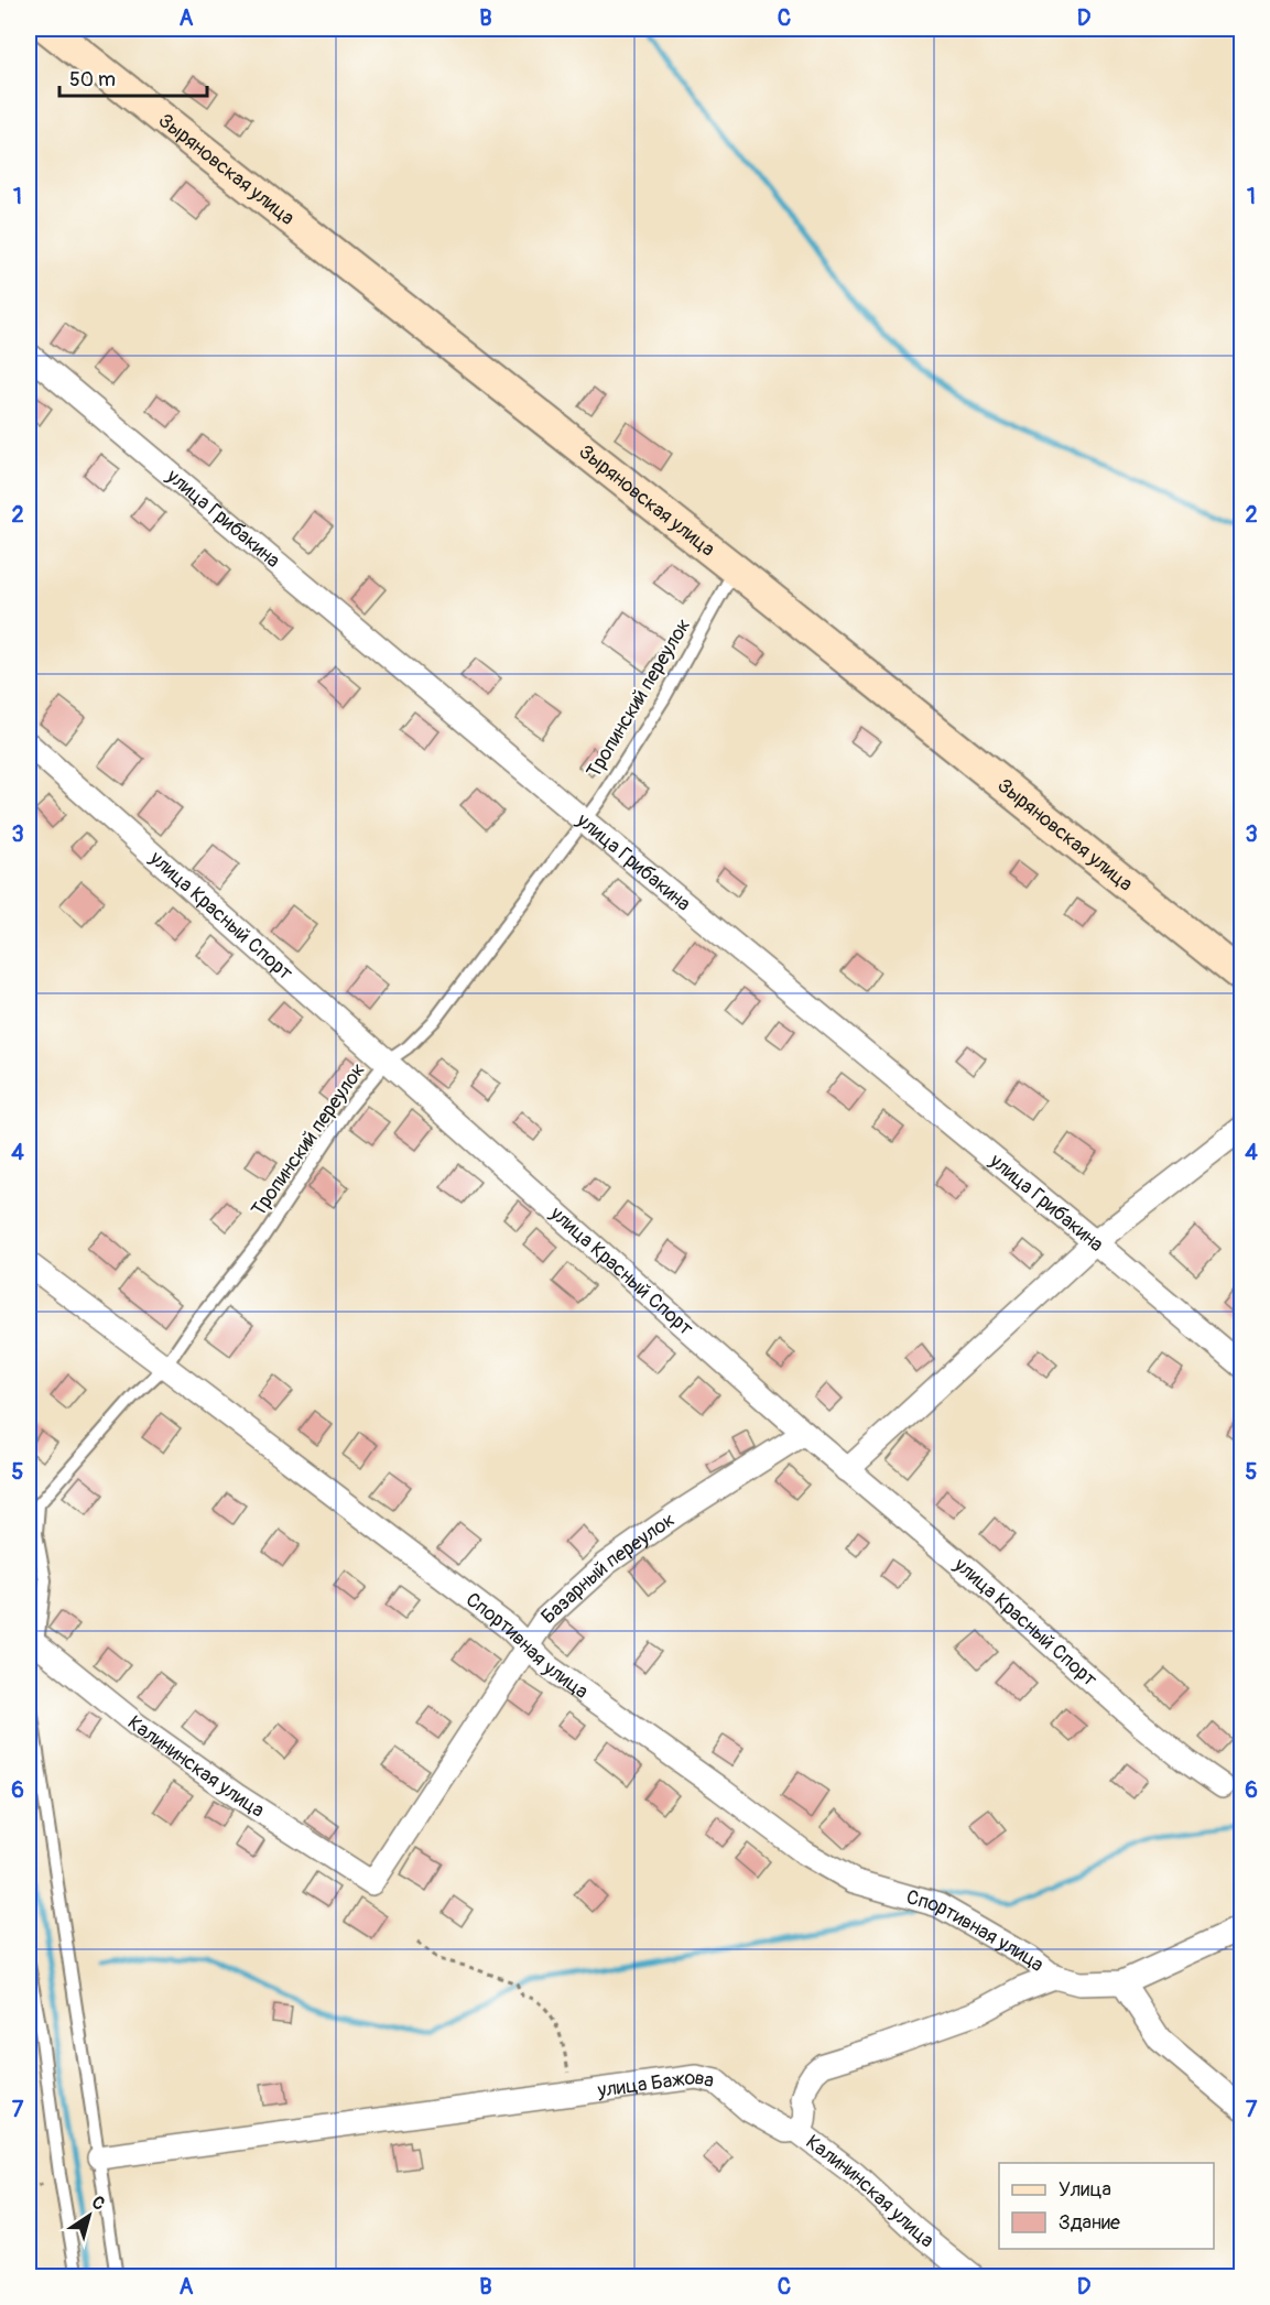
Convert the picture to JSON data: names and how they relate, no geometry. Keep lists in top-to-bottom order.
{
  "streets": {
    "street": [
      "Зыряновская улица",
      "улица Грибакина",
      "улица Красный Спорт",
      "Базарный переулок",
      "Спортивная улица",
      "Калининская улица",
      "улица Бажова"
    ],
    "lane": ["Тропинский переулок"]
  },
  "crossings": [
    ["Зыряновская улица", "Тропинский переулок"],
    ["улица Грибакина", "Тропинский переулок"],
    ["Тропинский переулок", "улица Красный Спорт"],
    ["Тропинский переулок", "Спортивная улица"],
    ["Тропинский переулок", "Калининская улица"],
    ["улица Красный Спорт", "Базарный переулок"],
    ["Базарный переулок", "Спортивная улица"],
    ["Базарный переулок", "Калининская улица"],
    ["Калининская улица", "улица Бажова"]
  ],
  "legend": ["Улица", "Здание"],
  "scale_bar": "50 m",
  "north": "top right",
  "grid": {
    "columns": [
      "A",
      "B",
      "C",
      "D"
    ],
    "rows": [
      "1",
      "2",
      "3",
      "4",
      "5",
      "6",
      "7"
    ]
  }
}
